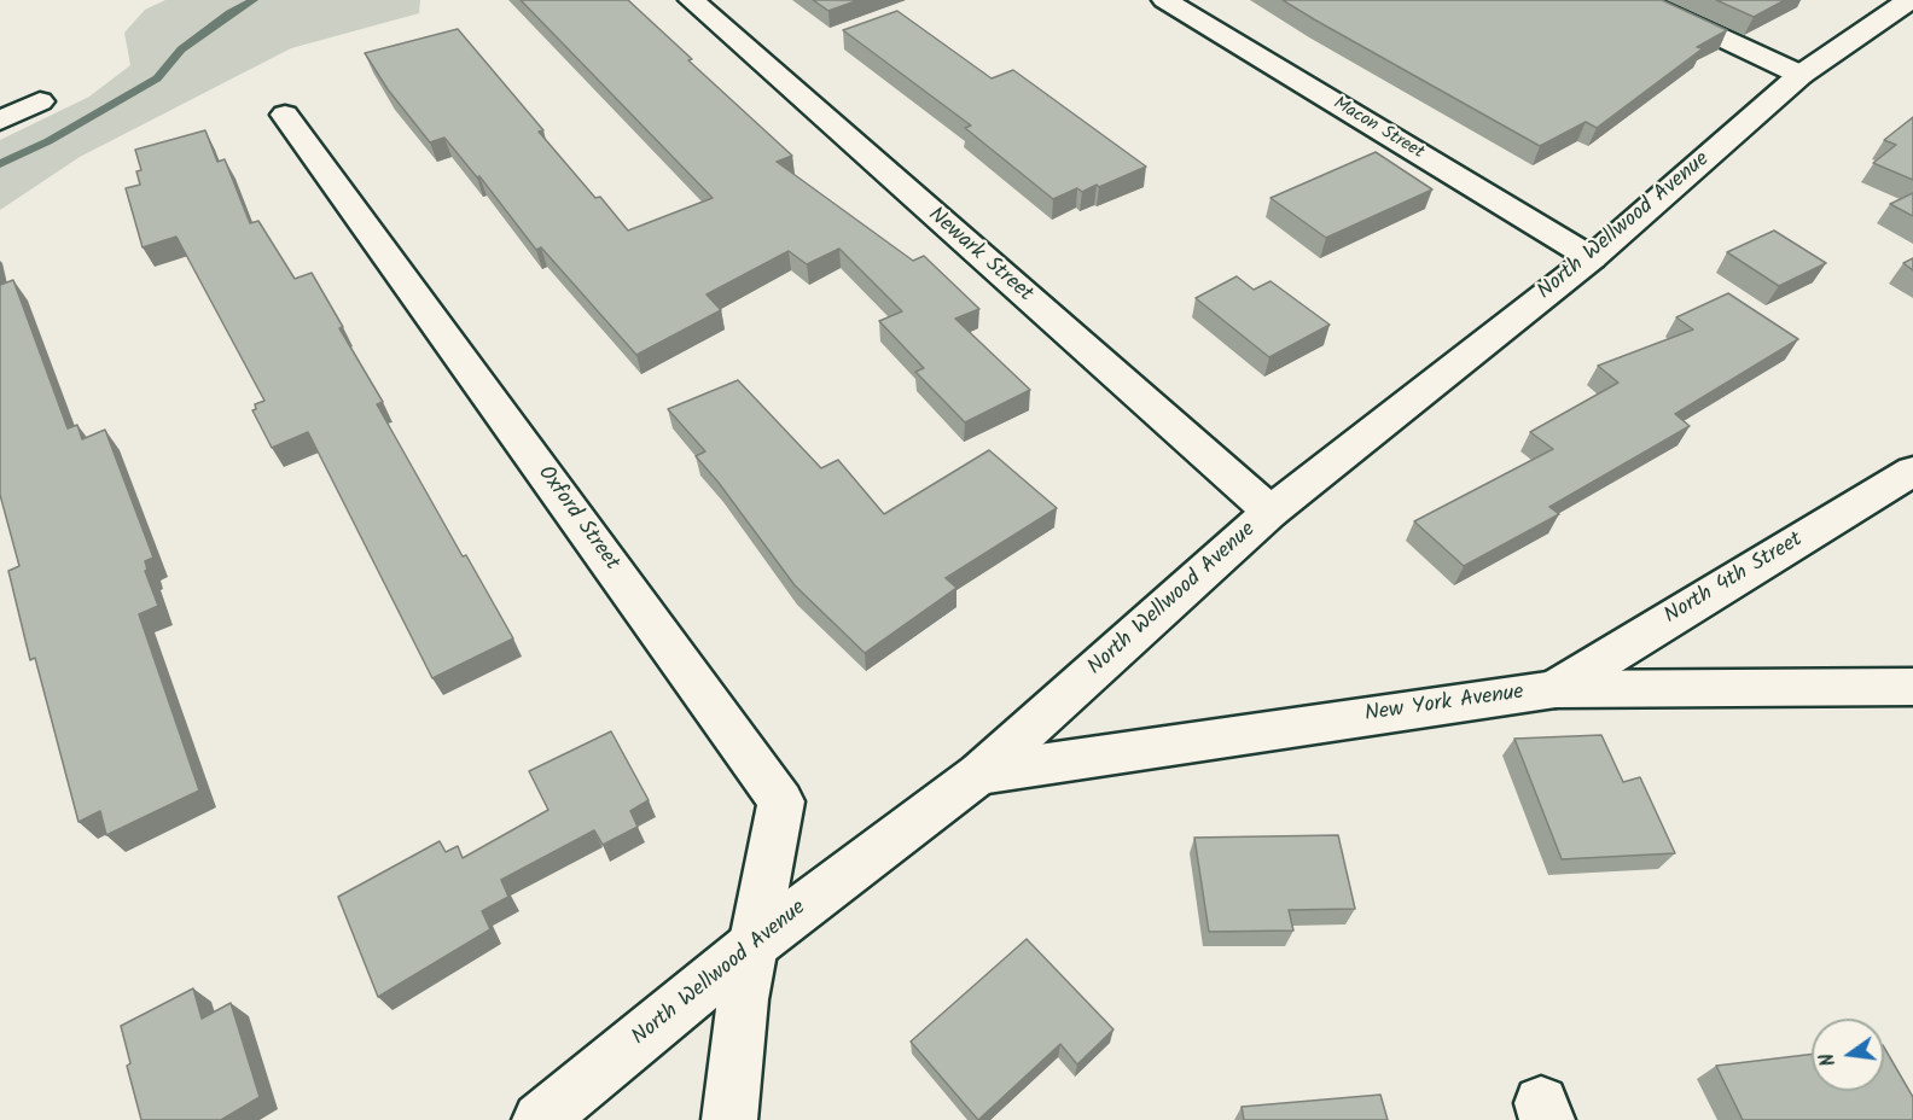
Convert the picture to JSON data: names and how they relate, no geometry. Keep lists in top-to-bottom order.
{
  "streets": {
    "street": [
      "Macon Street",
      "North Wellwood Avenue",
      "Newark Street",
      "Oxford Street",
      "North 4th Street",
      "New York Avenue"
    ]
  },
  "crossings": [
    ["Macon Street", "North Wellwood Avenue"],
    ["North Wellwood Avenue", "Newark Street"],
    ["North Wellwood Avenue", "Oxford Street"],
    ["North Wellwood Avenue", "New York Avenue"],
    ["North 4th Street", "New York Avenue"]
  ],
  "north": "left"
}
